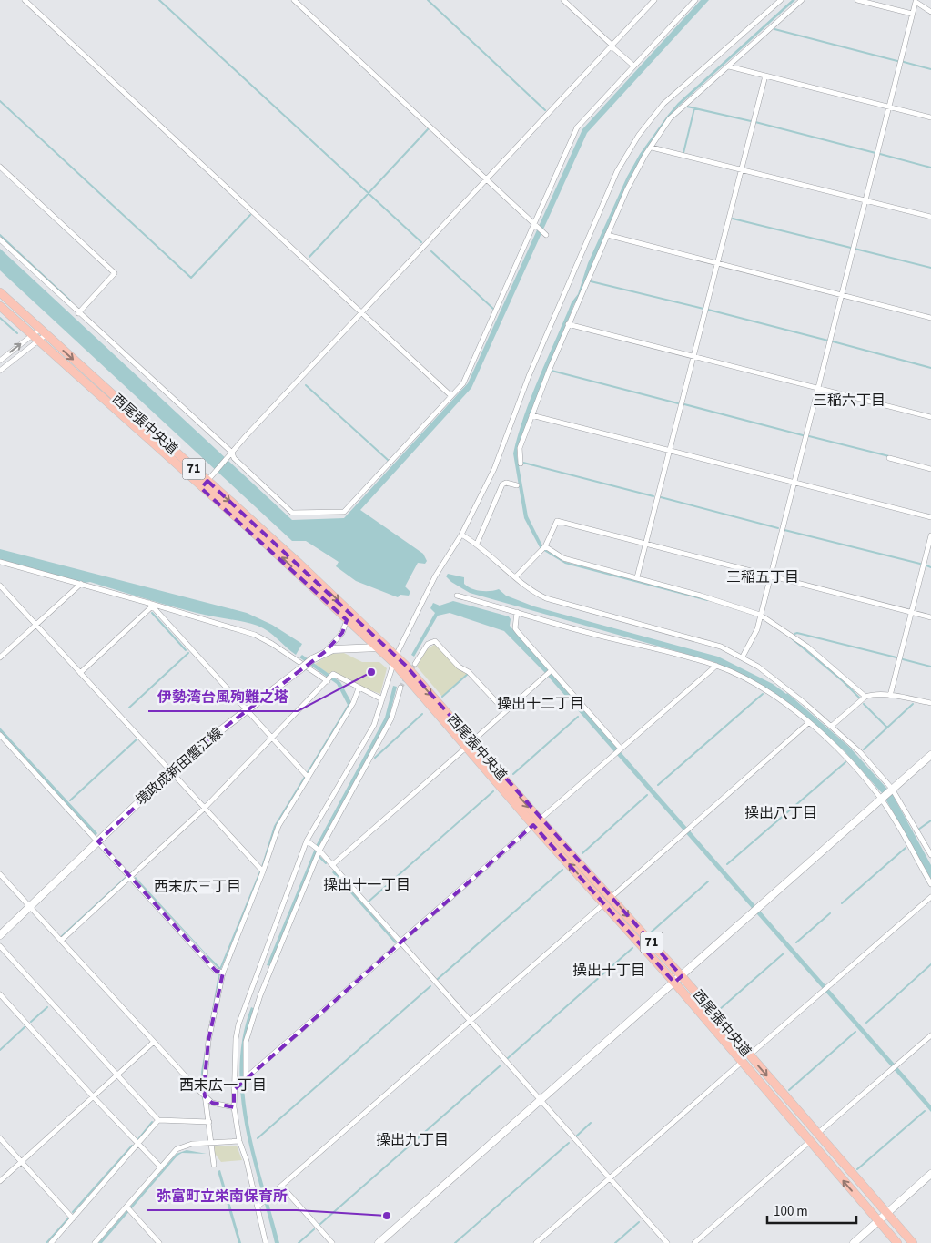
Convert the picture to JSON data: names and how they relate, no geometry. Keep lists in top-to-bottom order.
{
  "streets": {
    "main road": ["西尾張中央道", "71"],
    "street": ["境政成新田蟹江線"]
  },
  "crossings": [
    ["西尾張中央道", "境政成新田蟹江線"]
  ],
  "districts": [
    "三稲六丁目",
    "三稲五丁目",
    "操出十二丁目",
    "操出八丁目",
    "操出十一丁目",
    "西末広三丁目",
    "操出十丁目",
    "西末広一丁目",
    "操出九丁目"
  ],
  "places": ["伊勢湾台風殉難之塔", "弥富町立栄南保育所"],
  "scale_bar": "100 m"
}
